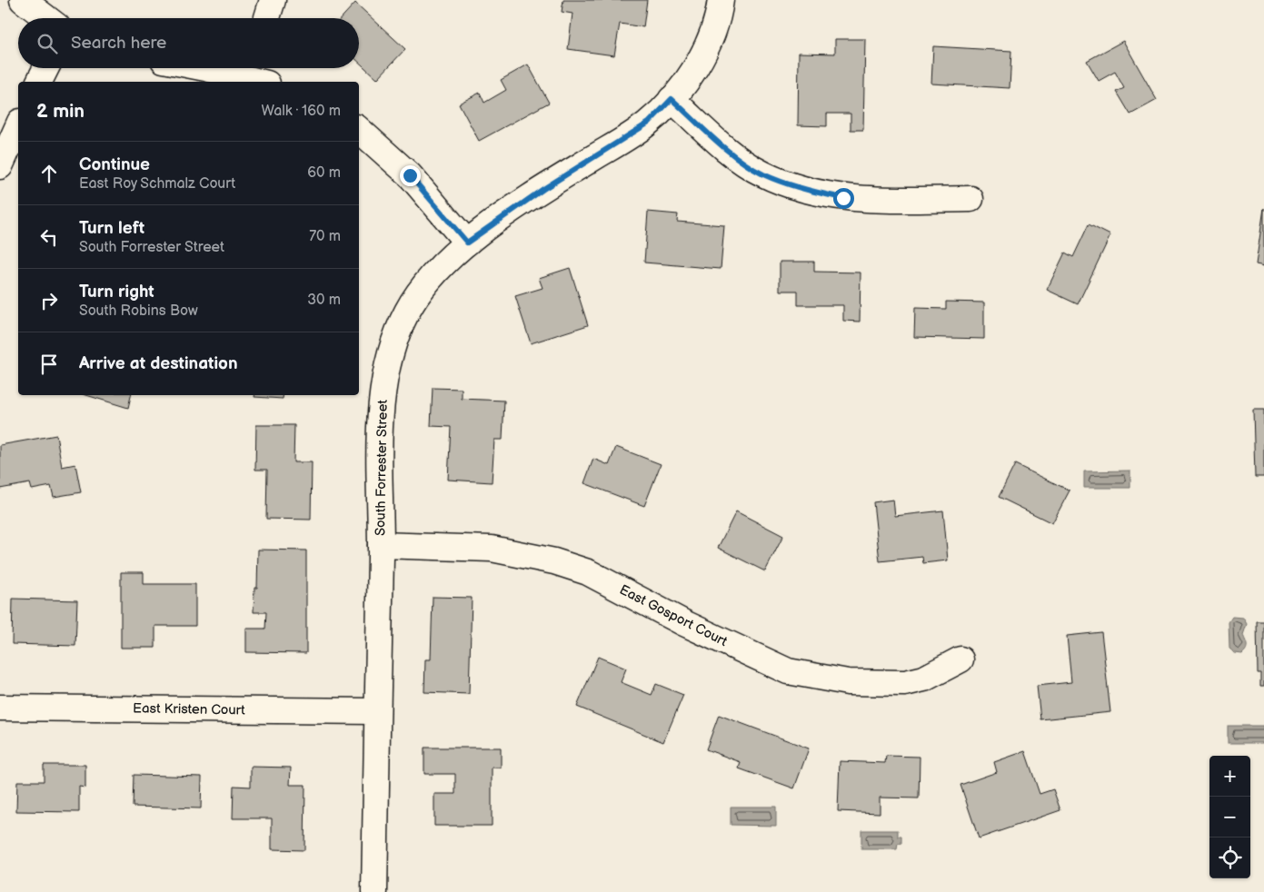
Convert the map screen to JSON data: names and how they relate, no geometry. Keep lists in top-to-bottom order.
{
  "streets": {
    "street": ["South Forrester Street", "East Gosport Court", "East Kristen Court"]
  },
  "crossings": [
    ["South Forrester Street", "East Gosport Court"],
    ["South Forrester Street", "East Kristen Court"]
  ],
  "page": {
    "search": "Search here",
    "heading": ["2 min", "Walk · 160 m"],
    "list": [
      ["Continue", "East Roy Schmalz Court", "60 m"],
      ["Turn left", "South Forrester Street", "70 m"],
      ["Turn right", "South Robins Bow", "30 m"],
      "Arrive at destination"
    ],
    "map_buttons": ["+", "−"]
  }
}
